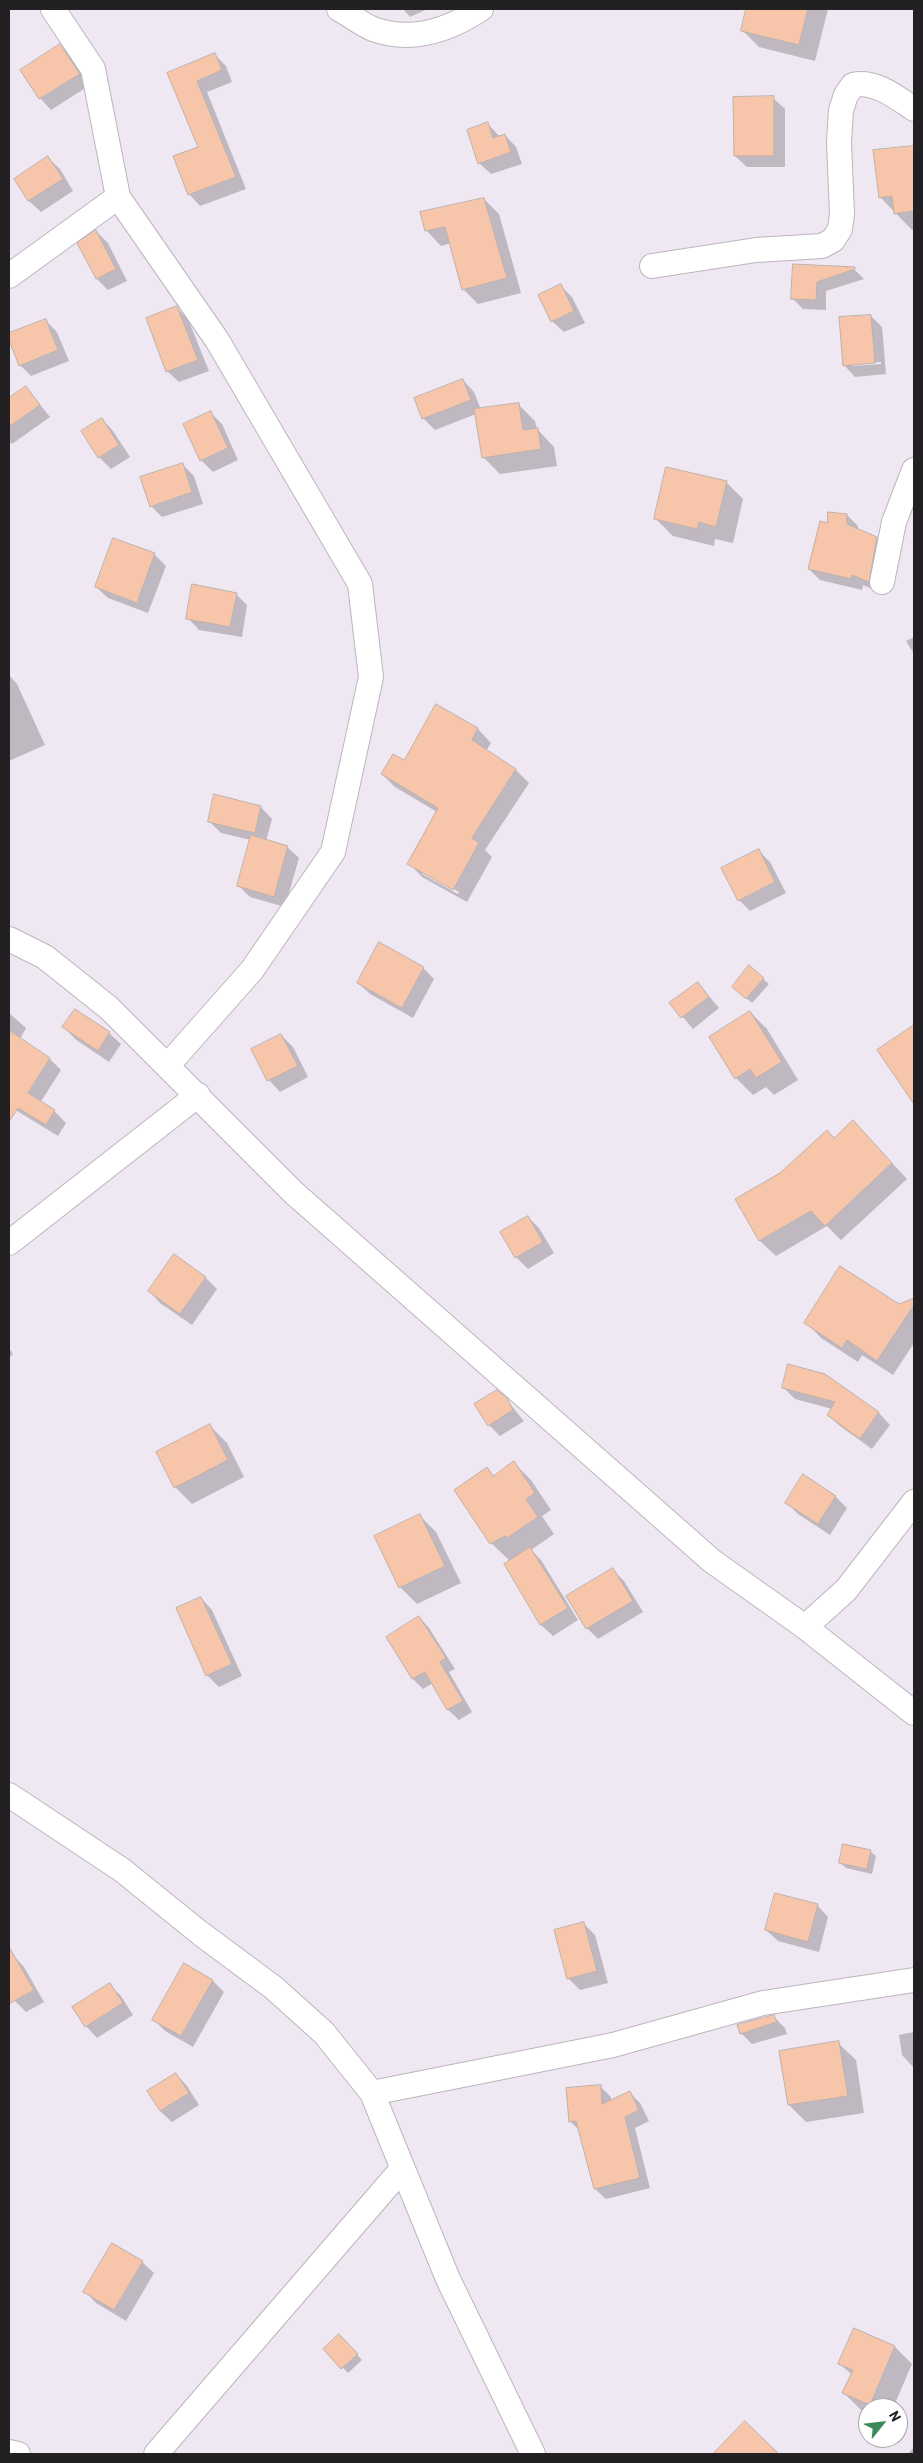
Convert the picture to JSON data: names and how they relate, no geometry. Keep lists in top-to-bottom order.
{
  "north": "top right"
}
